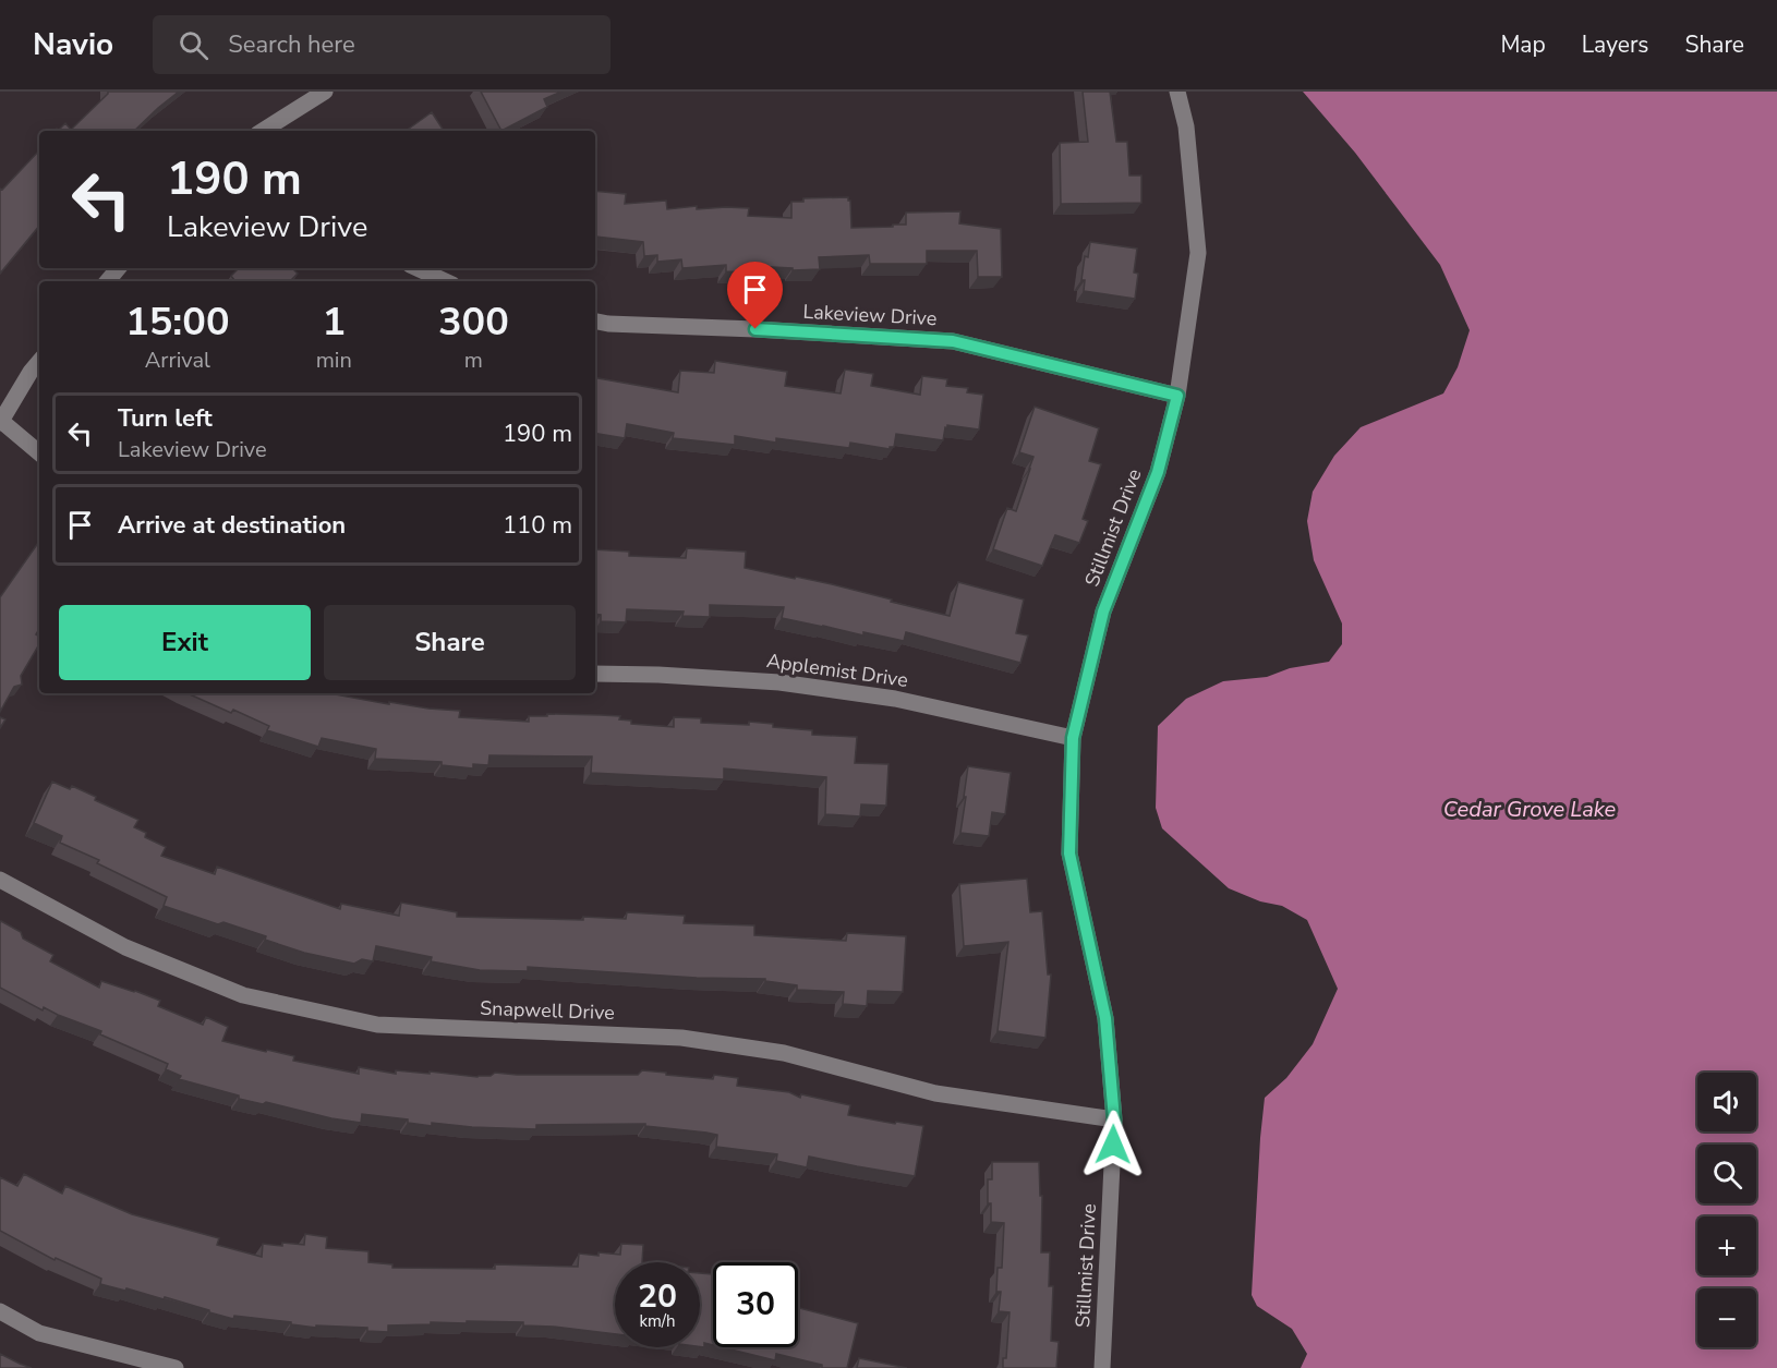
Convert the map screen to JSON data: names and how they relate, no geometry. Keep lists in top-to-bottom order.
{
  "streets": {
    "street": [
      "Lakeview Drive",
      "Stillmist Drive",
      "Applemist Drive",
      "Snapwell Drive"
    ]
  },
  "crossings": [
    ["Lakeview Drive", "Stillmist Drive"],
    ["Stillmist Drive", "Applemist Drive"],
    ["Stillmist Drive", "Snapwell Drive"]
  ],
  "water": ["Cedar Grove Lake"],
  "page": {
    "header": "Navio",
    "search": "Search here",
    "nav": ["Map", "Layers", "Share"],
    "turn": ["190 m", "Lakeview Drive"],
    "eta": [
      "15:00",
      "Arrival",
      "1",
      "min",
      "300",
      "m"
    ],
    "list": [
      {
        "name": "Turn left",
        "note": "Lakeview Drive",
        "value": "190 m"
      },
      {
        "name": "Arrive at destination",
        "value": "110 m"
      }
    ],
    "buttons": ["Exit", "Share"],
    "map_buttons": ["+", "−"],
    "speed": "20 km/h",
    "limit": "30"
  }
}
